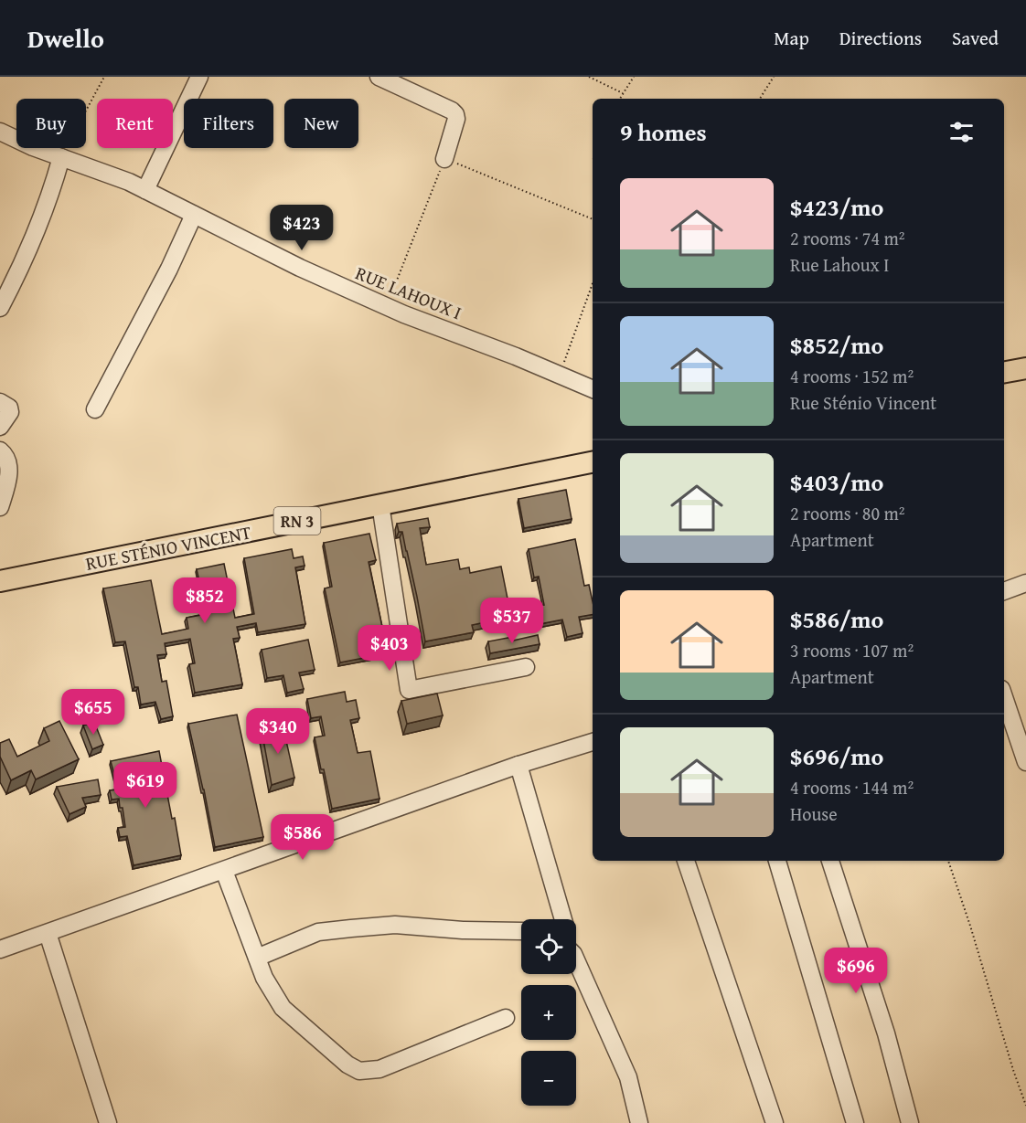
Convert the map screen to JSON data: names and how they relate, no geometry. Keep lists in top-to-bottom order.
{
  "streets": {
    "main road": ["RN 3", "RUE STÉNIO VINCENT"],
    "street": ["RUE LAHOUX I"]
  },
  "page": {
    "header": "Dwello",
    "nav": ["Map", "Directions", "Saved"],
    "chip": [
      "Buy",
      "Rent",
      "Filters",
      "New"
    ],
    "heading": "9 homes",
    "list": [
      {
        "name": "$423/mo",
        "note": "2 rooms · 74 m² · Rue Lahoux I"
      },
      {
        "name": "$852/mo",
        "note": "4 rooms · 152 m² · Rue Sténio Vincent"
      },
      {
        "name": "$403/mo",
        "note": "2 rooms · 80 m² · Apartment"
      },
      {
        "name": "$586/mo",
        "note": "3 rooms · 107 m² · Apartment"
      },
      {
        "name": "$696/mo",
        "note": "4 rooms · 144 m² · House"
      }
    ],
    "price": [
      "$423",
      "$852",
      "$537",
      "$403",
      "$655",
      "$340",
      "$619",
      "$586",
      "$696"
    ],
    "map_buttons": ["+", "−"]
  }
}
